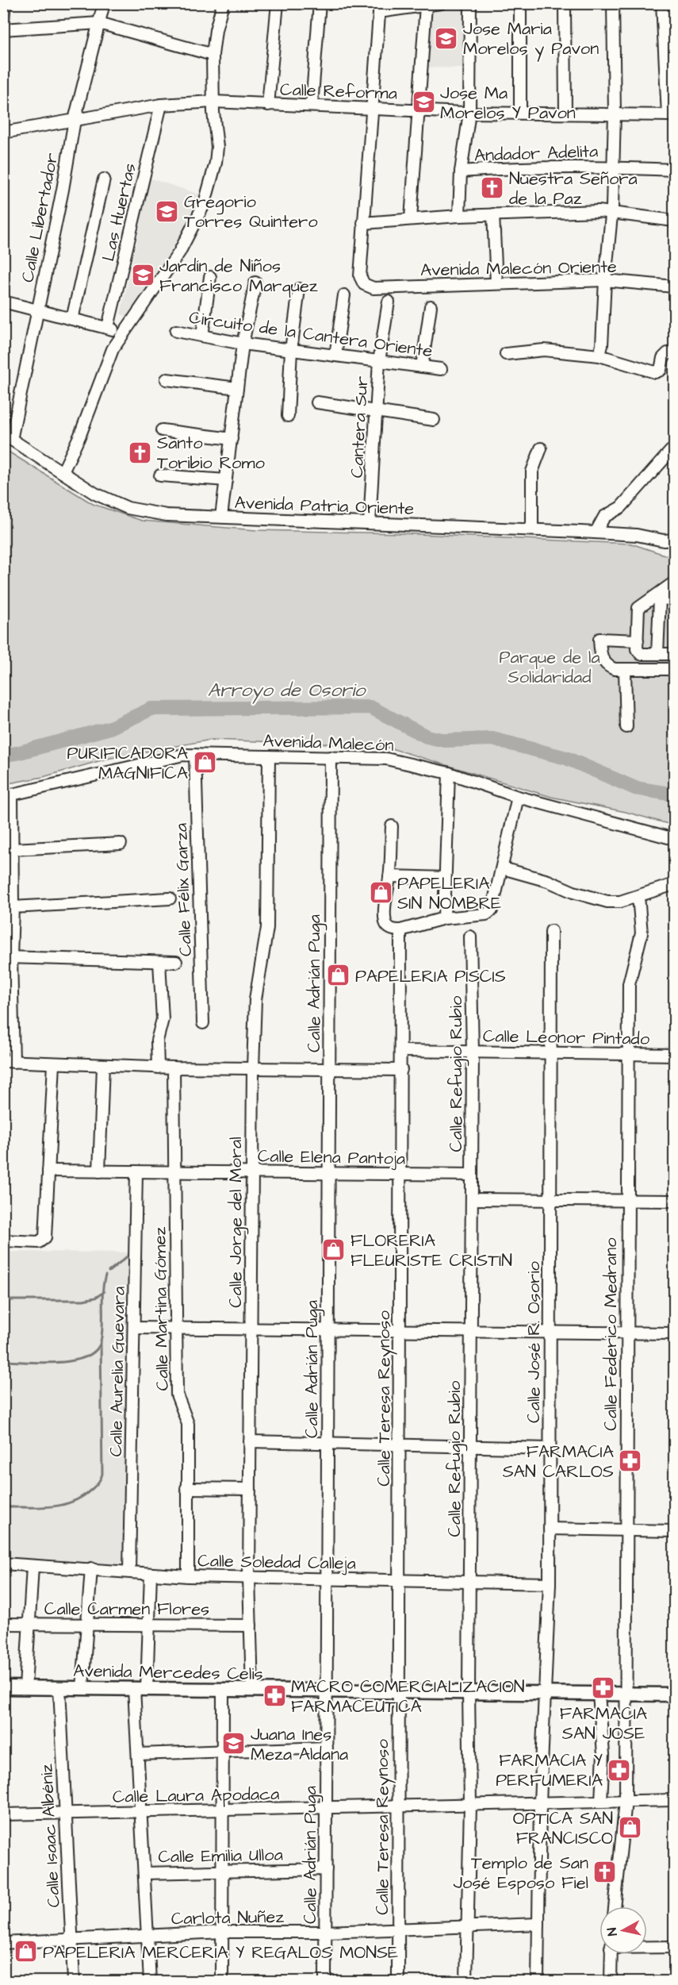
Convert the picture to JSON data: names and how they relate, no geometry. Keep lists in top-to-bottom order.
{
  "streets": {
    "main road": ["Avenida Mercedes Celis"],
    "street": [
      "Calle Reforma",
      "Andador Adelita",
      "Las Huertas",
      "Calle Libertador",
      "Avenida Malecón Oriente",
      "Circuito de la Cantera Oriente",
      "Cantera Sur",
      "Avenida Patria Oriente",
      "Avenida Malecón",
      "Calle Félix Garza",
      "Calle Adrián Puga",
      "Calle Leonor Pintado",
      "Calle Refugio Rubio",
      "Calle Elena Pantoja",
      "Calle Jorge del Moral",
      "Calle Martina Gómez",
      "Calle Federico Medrano",
      "Calle José R. Osorio",
      "Calle Aurelia Guevara",
      "Calle Teresa Reynoso",
      "Calle Soledad Calleja",
      "Calle Carmen Flores",
      "Calle Laura Apodaca",
      "Calle Isaac Albéniz",
      "Calle Emilia Ulloa",
      "Carlota Nuñez"
    ]
  },
  "crossings": [
    ["Calle Reforma", "Las Huertas"],
    ["Calle Reforma", "Calle Libertador"],
    ["Calle Libertador", "Avenida Patria Oriente"],
    ["Circuito de la Cantera Oriente", "Cantera Sur"],
    ["Cantera Sur", "Avenida Patria Oriente"],
    ["Avenida Malecón", "Calle Félix Garza"],
    ["Avenida Malecón", "Calle Adrián Puga"],
    ["Avenida Malecón", "Calle Jorge del Moral"],
    ["Calle Adrián Puga", "Calle Elena Pantoja"],
    ["Calle Adrián Puga", "Calle Soledad Calleja"],
    ["Calle Adrián Puga", "Avenida Mercedes Celis"],
    ["Calle Adrián Puga", "Calle Laura Apodaca"],
    ["Calle Adrián Puga", "Calle Emilia Ulloa"],
    ["Calle Adrián Puga", "Carlota Nuñez"],
    ["Calle Leonor Pintado", "Calle Refugio Rubio"],
    ["Calle Leonor Pintado", "Calle Federico Medrano"],
    ["Calle Leonor Pintado", "Calle José R. Osorio"],
    ["Calle Leonor Pintado", "Calle Teresa Reynoso"],
    ["Calle Refugio Rubio", "Calle Elena Pantoja"],
    ["Calle Refugio Rubio", "Calle Soledad Calleja"],
    ["Calle Refugio Rubio", "Avenida Mercedes Celis"],
    ["Calle Refugio Rubio", "Calle Laura Apodaca"],
    ["Calle Refugio Rubio", "Carlota Nuñez"],
    ["Calle Elena Pantoja", "Calle Jorge del Moral"],
    ["Calle Elena Pantoja", "Calle Martina Gómez"],
    ["Calle Elena Pantoja", "Calle Aurelia Guevara"],
    ["Calle Elena Pantoja", "Calle Teresa Reynoso"],
    ["Calle Jorge del Moral", "Calle Soledad Calleja"],
    ["Calle Jorge del Moral", "Calle Carmen Flores"],
    ["Calle Jorge del Moral", "Avenida Mercedes Celis"],
    ["Calle Martina Gómez", "Calle Soledad Calleja"],
    ["Calle Federico Medrano", "Avenida Mercedes Celis"],
    ["Calle Federico Medrano", "Calle Laura Apodaca"],
    ["Calle José R. Osorio", "Calle Soledad Calleja"],
    ["Calle José R. Osorio", "Avenida Mercedes Celis"],
    ["Calle José R. Osorio", "Calle Laura Apodaca"],
    ["Calle José R. Osorio", "Carlota Nuñez"],
    ["Calle Aurelia Guevara", "Calle Soledad Calleja"],
    ["Calle Teresa Reynoso", "Calle Soledad Calleja"],
    ["Calle Teresa Reynoso", "Avenida Mercedes Celis"],
    ["Calle Teresa Reynoso", "Calle Laura Apodaca"],
    ["Calle Teresa Reynoso", "Carlota Nuñez"],
    ["Avenida Mercedes Celis", "Calle Isaac Albéniz"],
    ["Calle Laura Apodaca", "Calle Isaac Albéniz"],
    ["Calle Isaac Albéniz", "Carlota Nuñez"]
  ],
  "water": ["Arroyo de Osorio"],
  "parks": ["Parque de la Solidaridad"],
  "places": {
    "school or university": [
      "Jose Maria Morelos y Pavon",
      "Jose Ma Morelos Y Pavon",
      "Gregorio Torres Quintero",
      "Jardín de Niños Francisco Marquez",
      "Juana Ines Meza Aldana"
    ],
    "church": ["Nuestra Señora de la Paz", "Santo Toribio Romo", "Templo de San José Esposo Fiel"],
    "shop": [
      "PURIFICADORA MAGNIFICA",
      "PAPELERIA SIN NOMBRE",
      "PAPELERIA PISCIS",
      "FLORERIA FLEURISTE CRISTIN",
      "OPTICA SAN FRANCISCO",
      "PAPELERIA MERCERIA Y REGALOS MONSE"
    ],
    "pharmacy": [
      "FARMACIA SAN CARLOS",
      "FARMACIA SAN JOSE",
      "MACRO COMERCIALIZACION FARMACEUTICA",
      "FARMACIA Y PERFUMERIA"
    ]
  },
  "north": "left"
}
